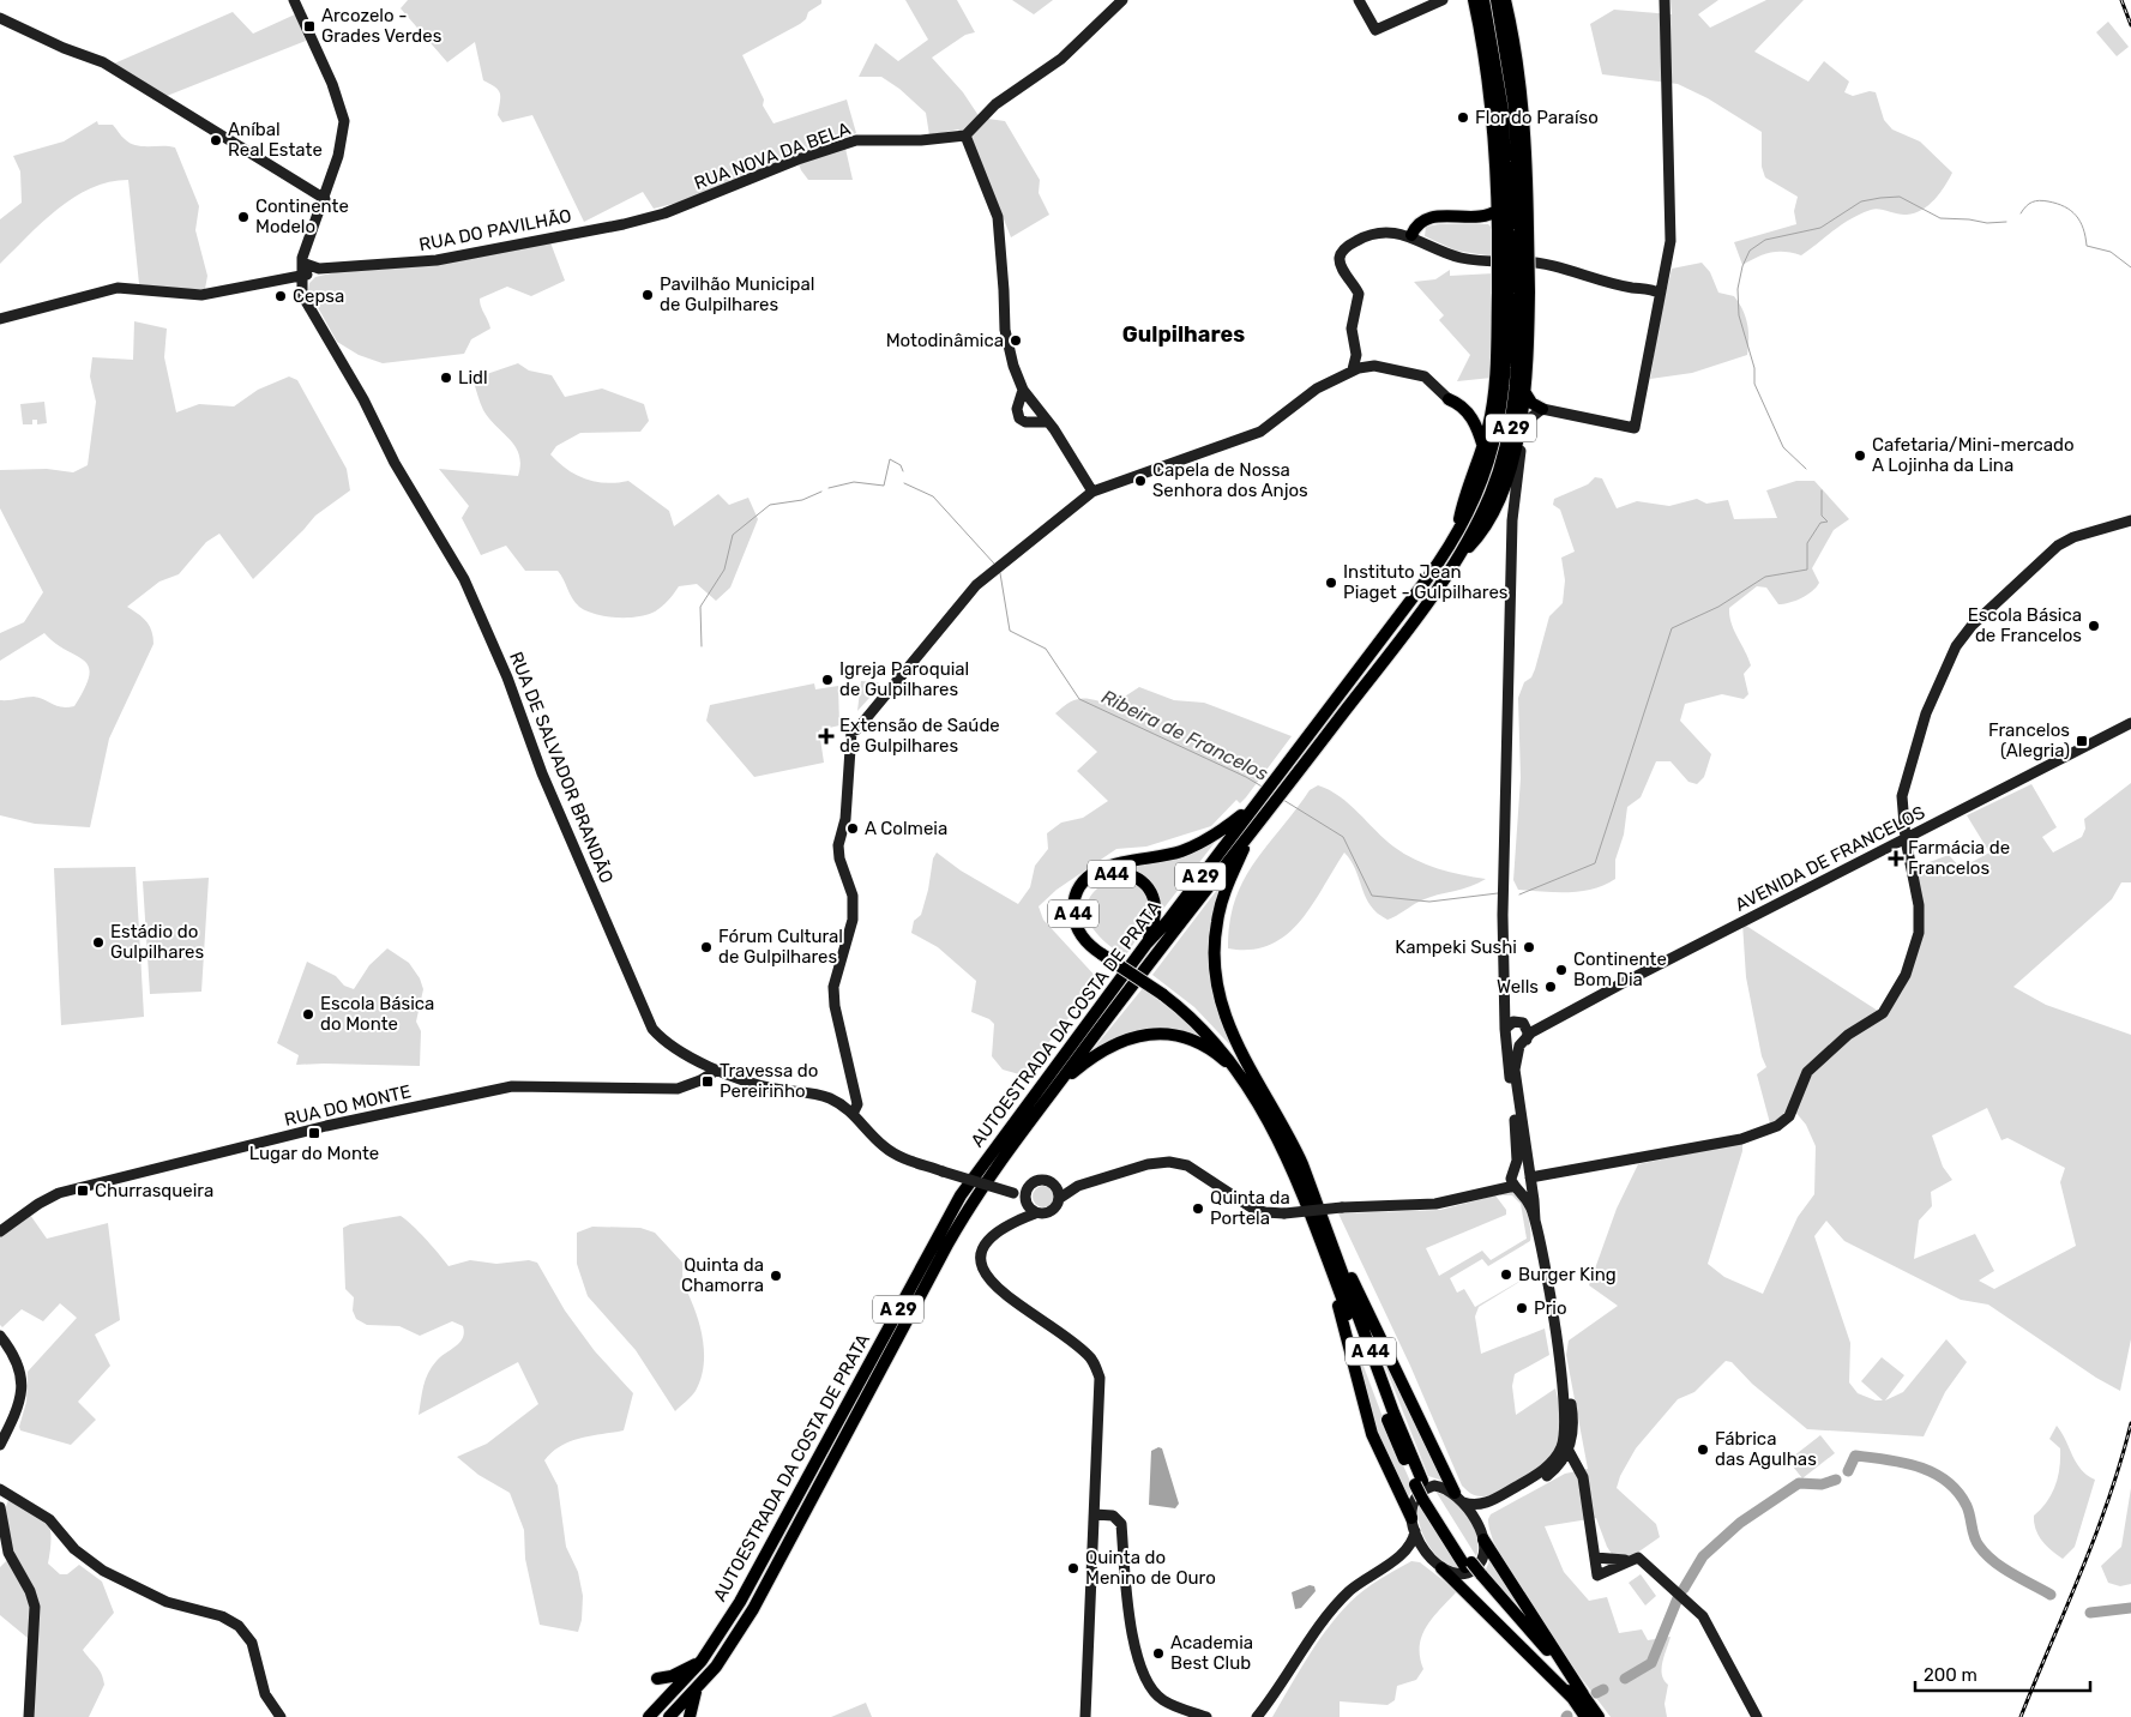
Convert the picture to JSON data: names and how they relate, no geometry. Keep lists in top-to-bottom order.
{
  "streets": {
    "highway": [
      "A 29",
      "A44",
      "A 44",
      "AUTOESTRADA DA COSTA DE PRATA"
    ],
    "street": [
      "RUA NOVA DA BELA",
      "RUA DO PAVILHÃO",
      "RUA DE SALVADOR BRANDÃO",
      "AVENIDA DE FRANCELOS",
      "RUA DO MONTE"
    ]
  },
  "crossings": [
    ["RUA NOVA DA BELA", "RUA DO PAVILHÃO"],
    ["RUA DO PAVILHÃO", "RUA DE SALVADOR BRANDÃO"],
    ["A 29", "AUTOESTRADA DA COSTA DE PRATA"],
    ["RUA DE SALVADOR BRANDÃO", "RUA DO MONTE"],
    ["A44", "A 44"],
    ["A44", "AUTOESTRADA DA COSTA DE PRATA"],
    ["A 44", "AUTOESTRADA DA COSTA DE PRATA"]
  ],
  "districts": ["Gulpilhares"],
  "water": ["Ribeira de Francelos"],
  "places": {
    "transit": [
      "Arcozelo - Grades Verdes",
      "Francelos (Alegria)",
      "Travessa do Pereirinho",
      "Lugar do Monte",
      "Churrasqueira"
    ],
    "other": [
      "Flor do Paraíso",
      "Aníbal Real Estate",
      "Continente Modelo",
      "Pavilhão Municipal de Gulpilhares",
      "Cepsa",
      "Motodinâmica",
      "Lidl",
      "Cafetaria/Mini-mercado A Lojinha da Lina",
      "Capela de Nossa Senhora dos Anjos",
      "Instituto Jean Piaget - Gulpilhares",
      "Escola Básica de Francelos",
      "Igreja Paroquial de Gulpilhares",
      "A Colmeia",
      "Estádio do Gulpilhares",
      "Fórum Cultural de Gulpilhares",
      "Kampeki Sushi",
      "Continente Bom Dia",
      "Wells",
      "Escola Básica do Monte",
      "Quinta da Portela",
      "Burger King",
      "Quinta da Chamorra",
      "Prio",
      "Fábrica das Agulhas",
      "Quinta do Menino de Ouro",
      "Academia Best Club"
    ],
    "health": ["Extensão de Saúde de Gulpilhares", "Farmácia de Francelos"]
  },
  "scale_bar": "200 m"
}
